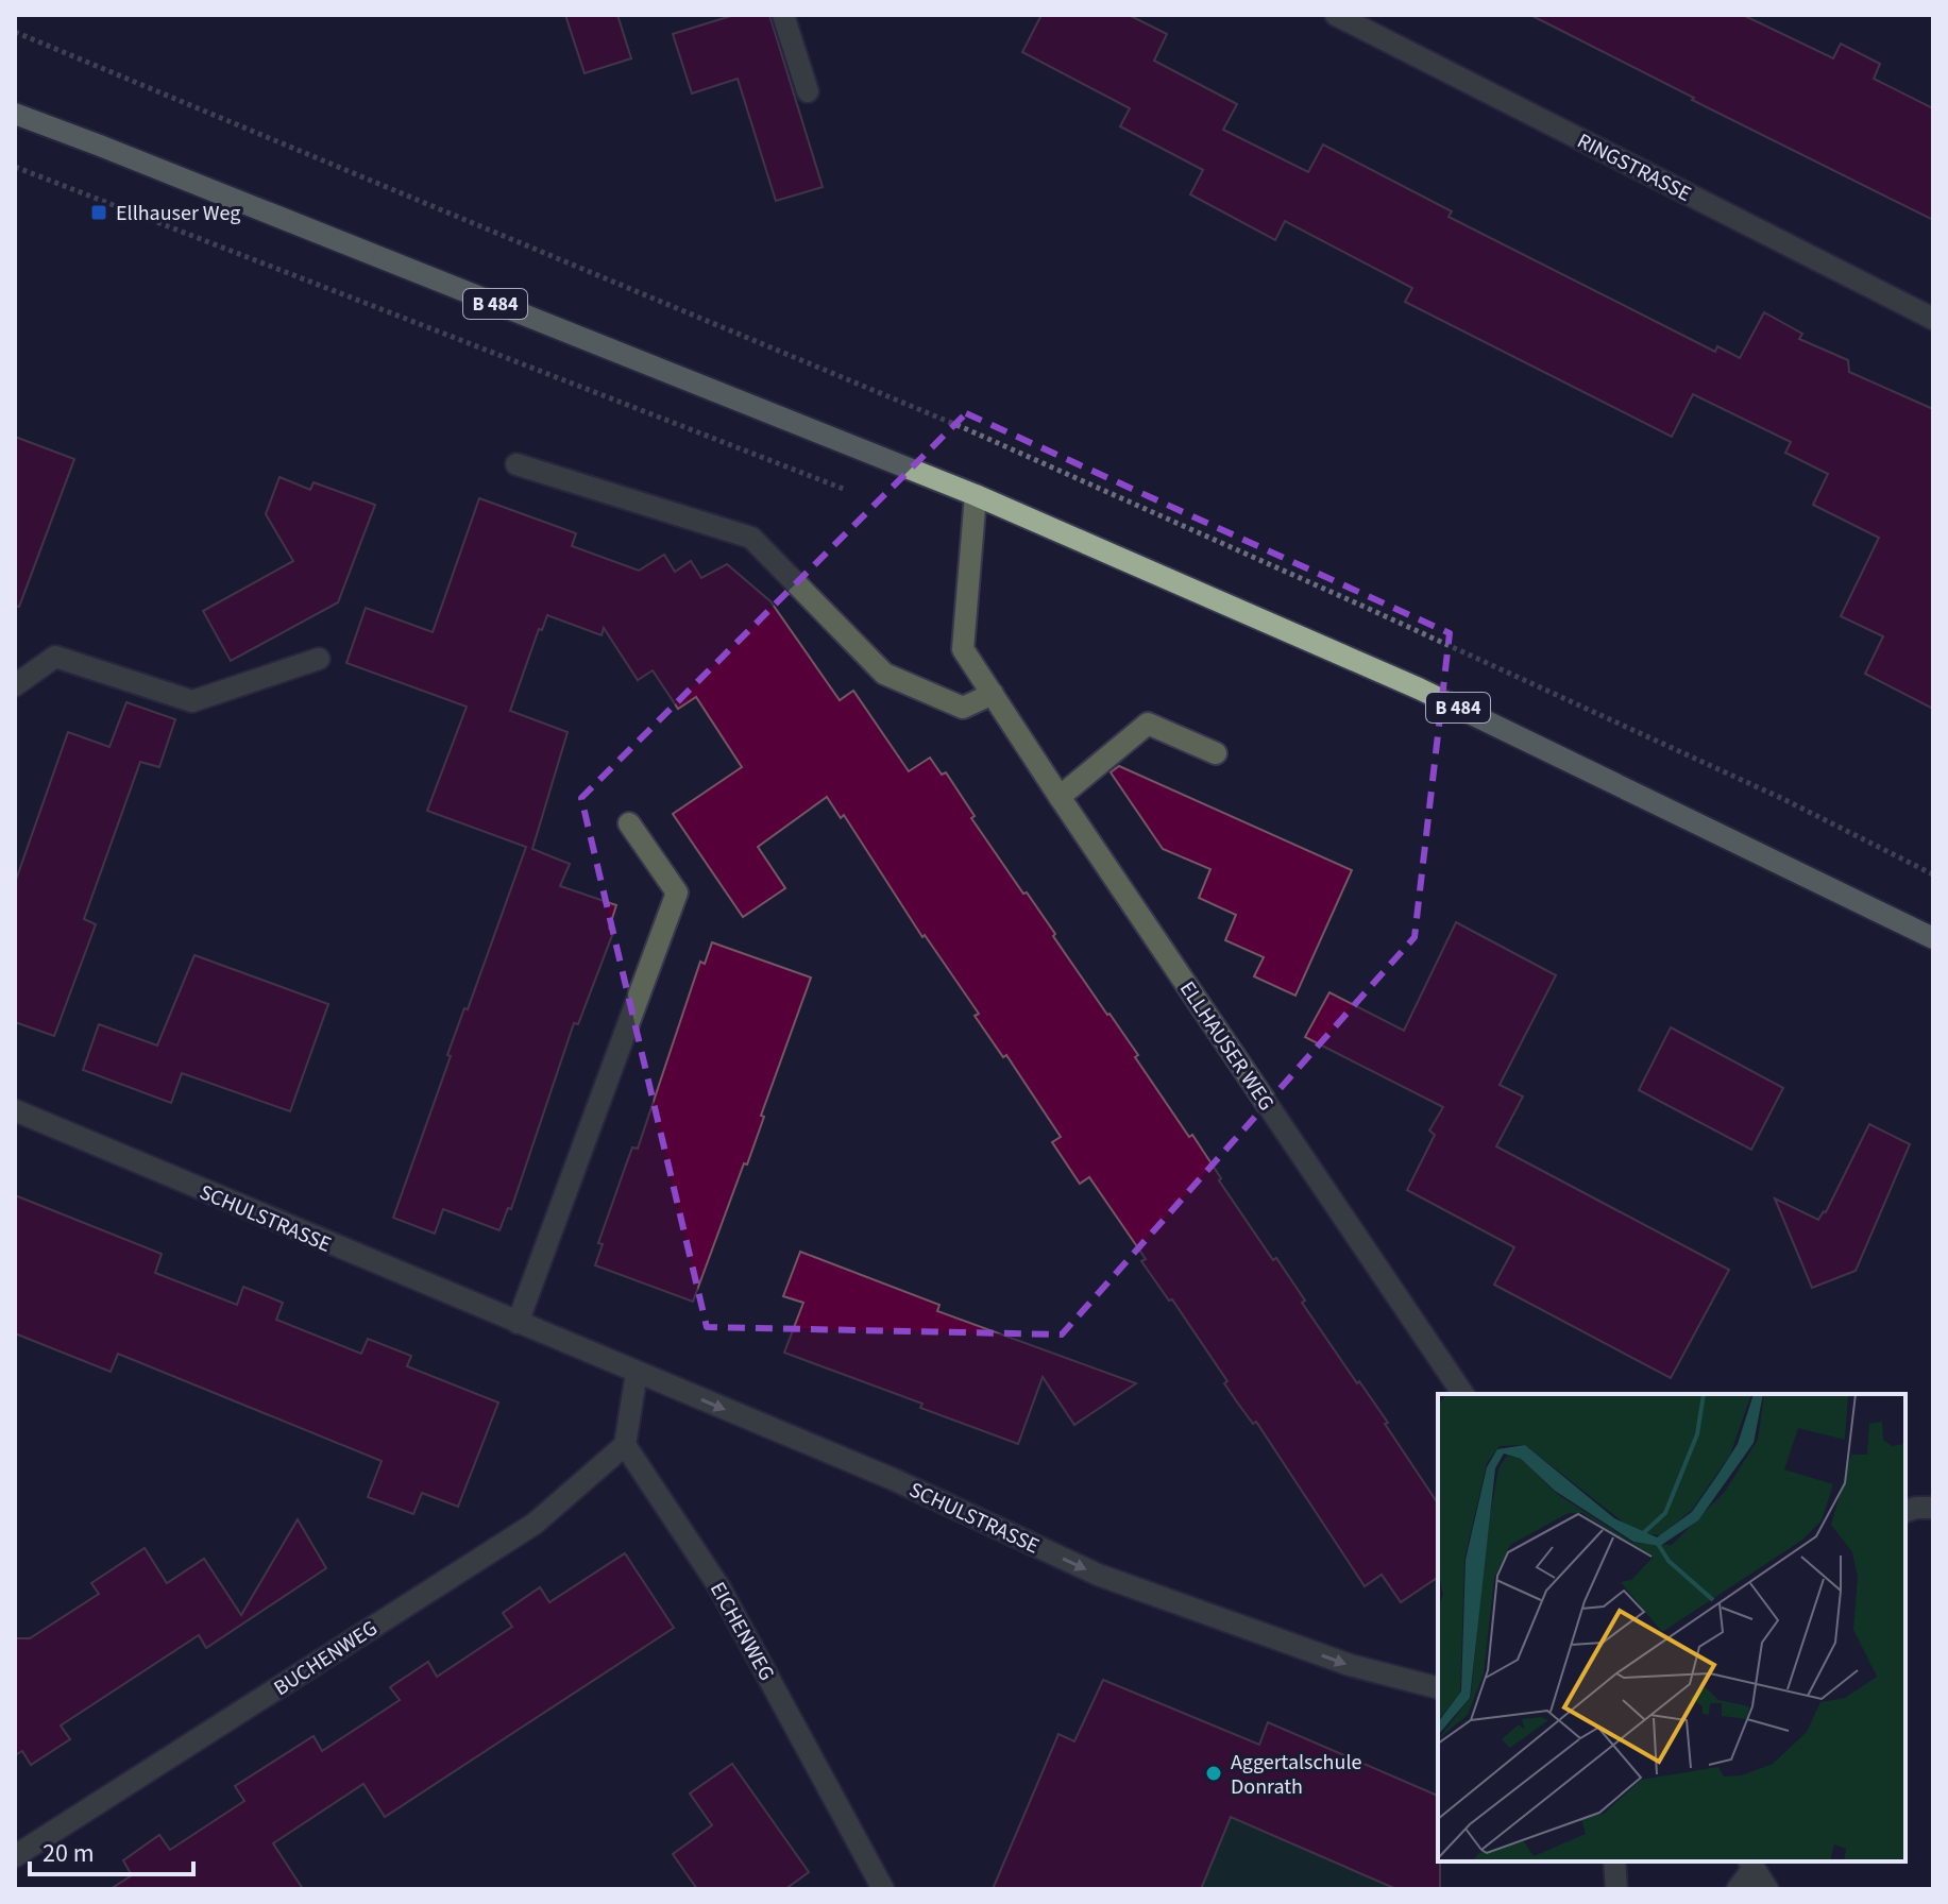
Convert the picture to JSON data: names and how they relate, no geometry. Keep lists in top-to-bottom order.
{
  "streets": {
    "main road": ["B 484"],
    "street": [
      "RINGSTRASSE",
      "ELLHAUSER WEG",
      "SCHULSTRASSE",
      "EICHENWEG",
      "BUCHENWEG"
    ]
  },
  "crossings": [
    ["B 484", "ELLHAUSER WEG"],
    ["EICHENWEG", "BUCHENWEG"]
  ],
  "one_way": ["SCHULSTRASSE"],
  "places": {
    "transit": ["Ellhauser Weg"],
    "other": ["Aggertalschule Donrath"]
  },
  "scale_bar": "20 m"
}
